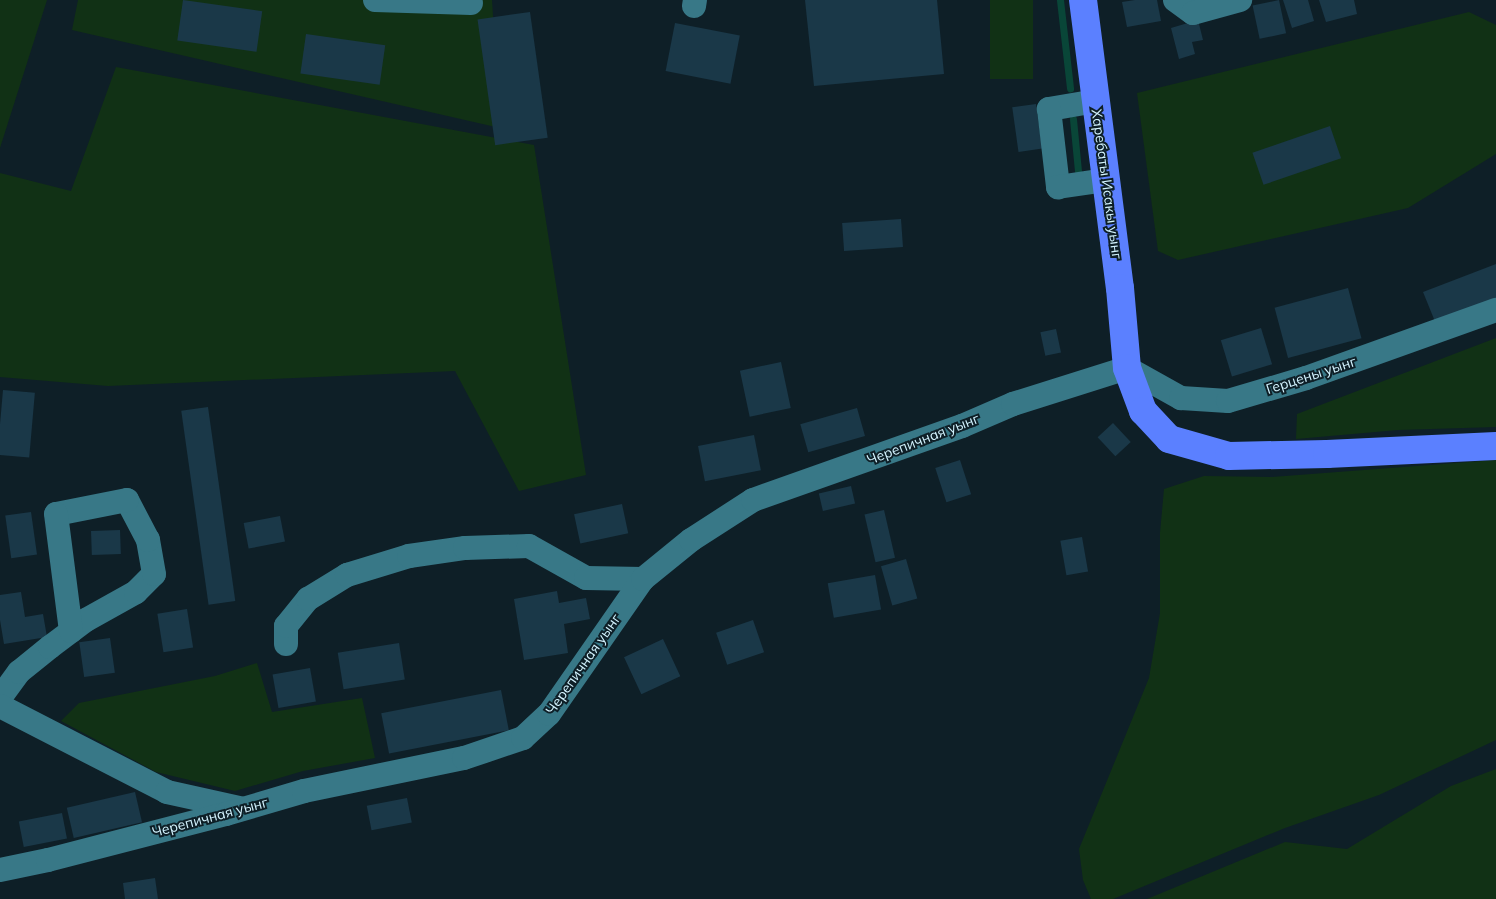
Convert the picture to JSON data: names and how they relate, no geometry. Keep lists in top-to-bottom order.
{
  "streets": {
    "main road": ["Харебаты Исакы уынг"],
    "street": ["Герцены уынг", "Черепичная уынг"]
  },
  "crossings": [
    ["Харебаты Исакы уынг", "Герцены уынг"],
    ["Харебаты Исакы уынг", "Черепичная уынг"],
    ["Герцены уынг", "Черепичная уынг"]
  ]
}
